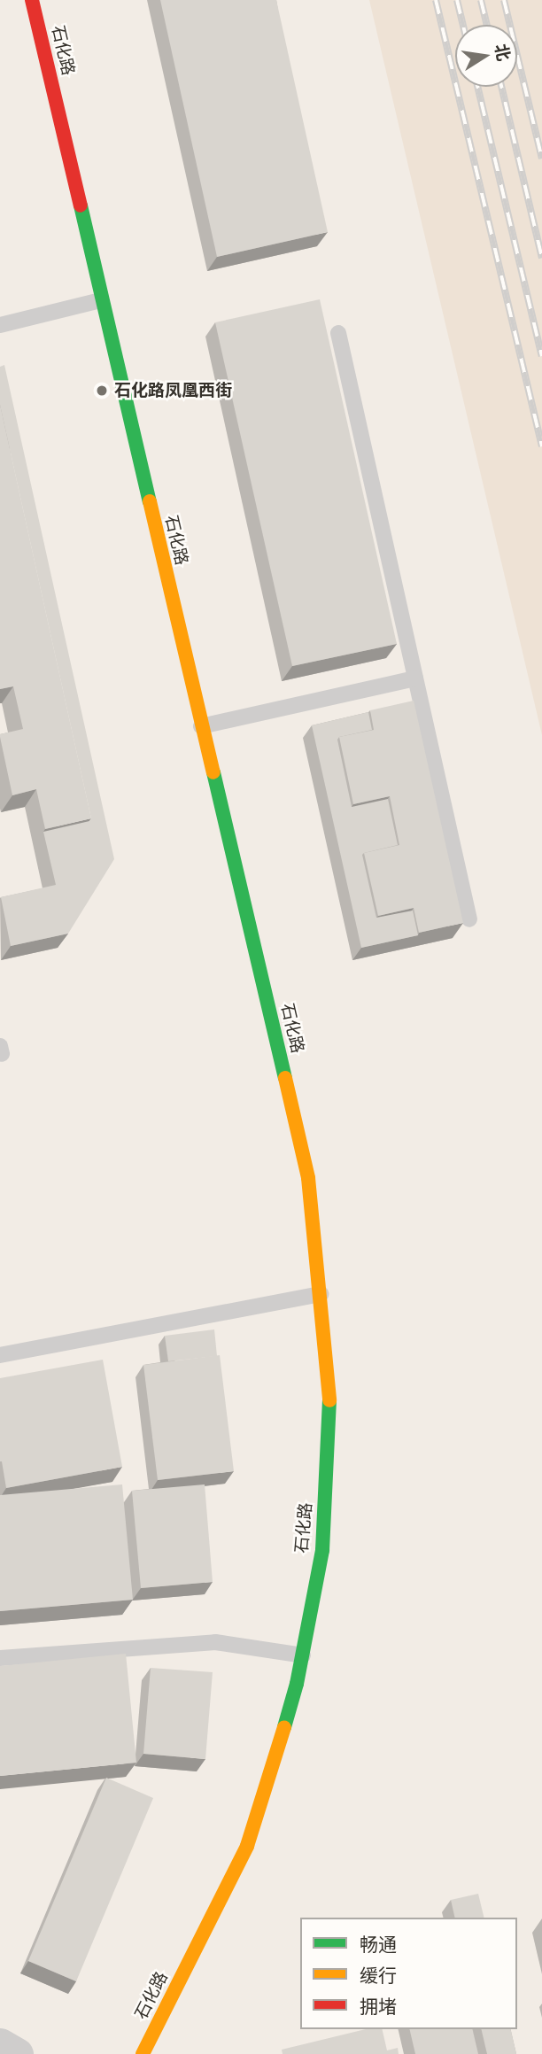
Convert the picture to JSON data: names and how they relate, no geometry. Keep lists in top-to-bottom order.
{
  "streets": {
    "street": ["石化路"]
  },
  "places": ["石化路凤凰西街"],
  "legend": ["畅通", "缓行", "拥堵"],
  "north": "right"
}
